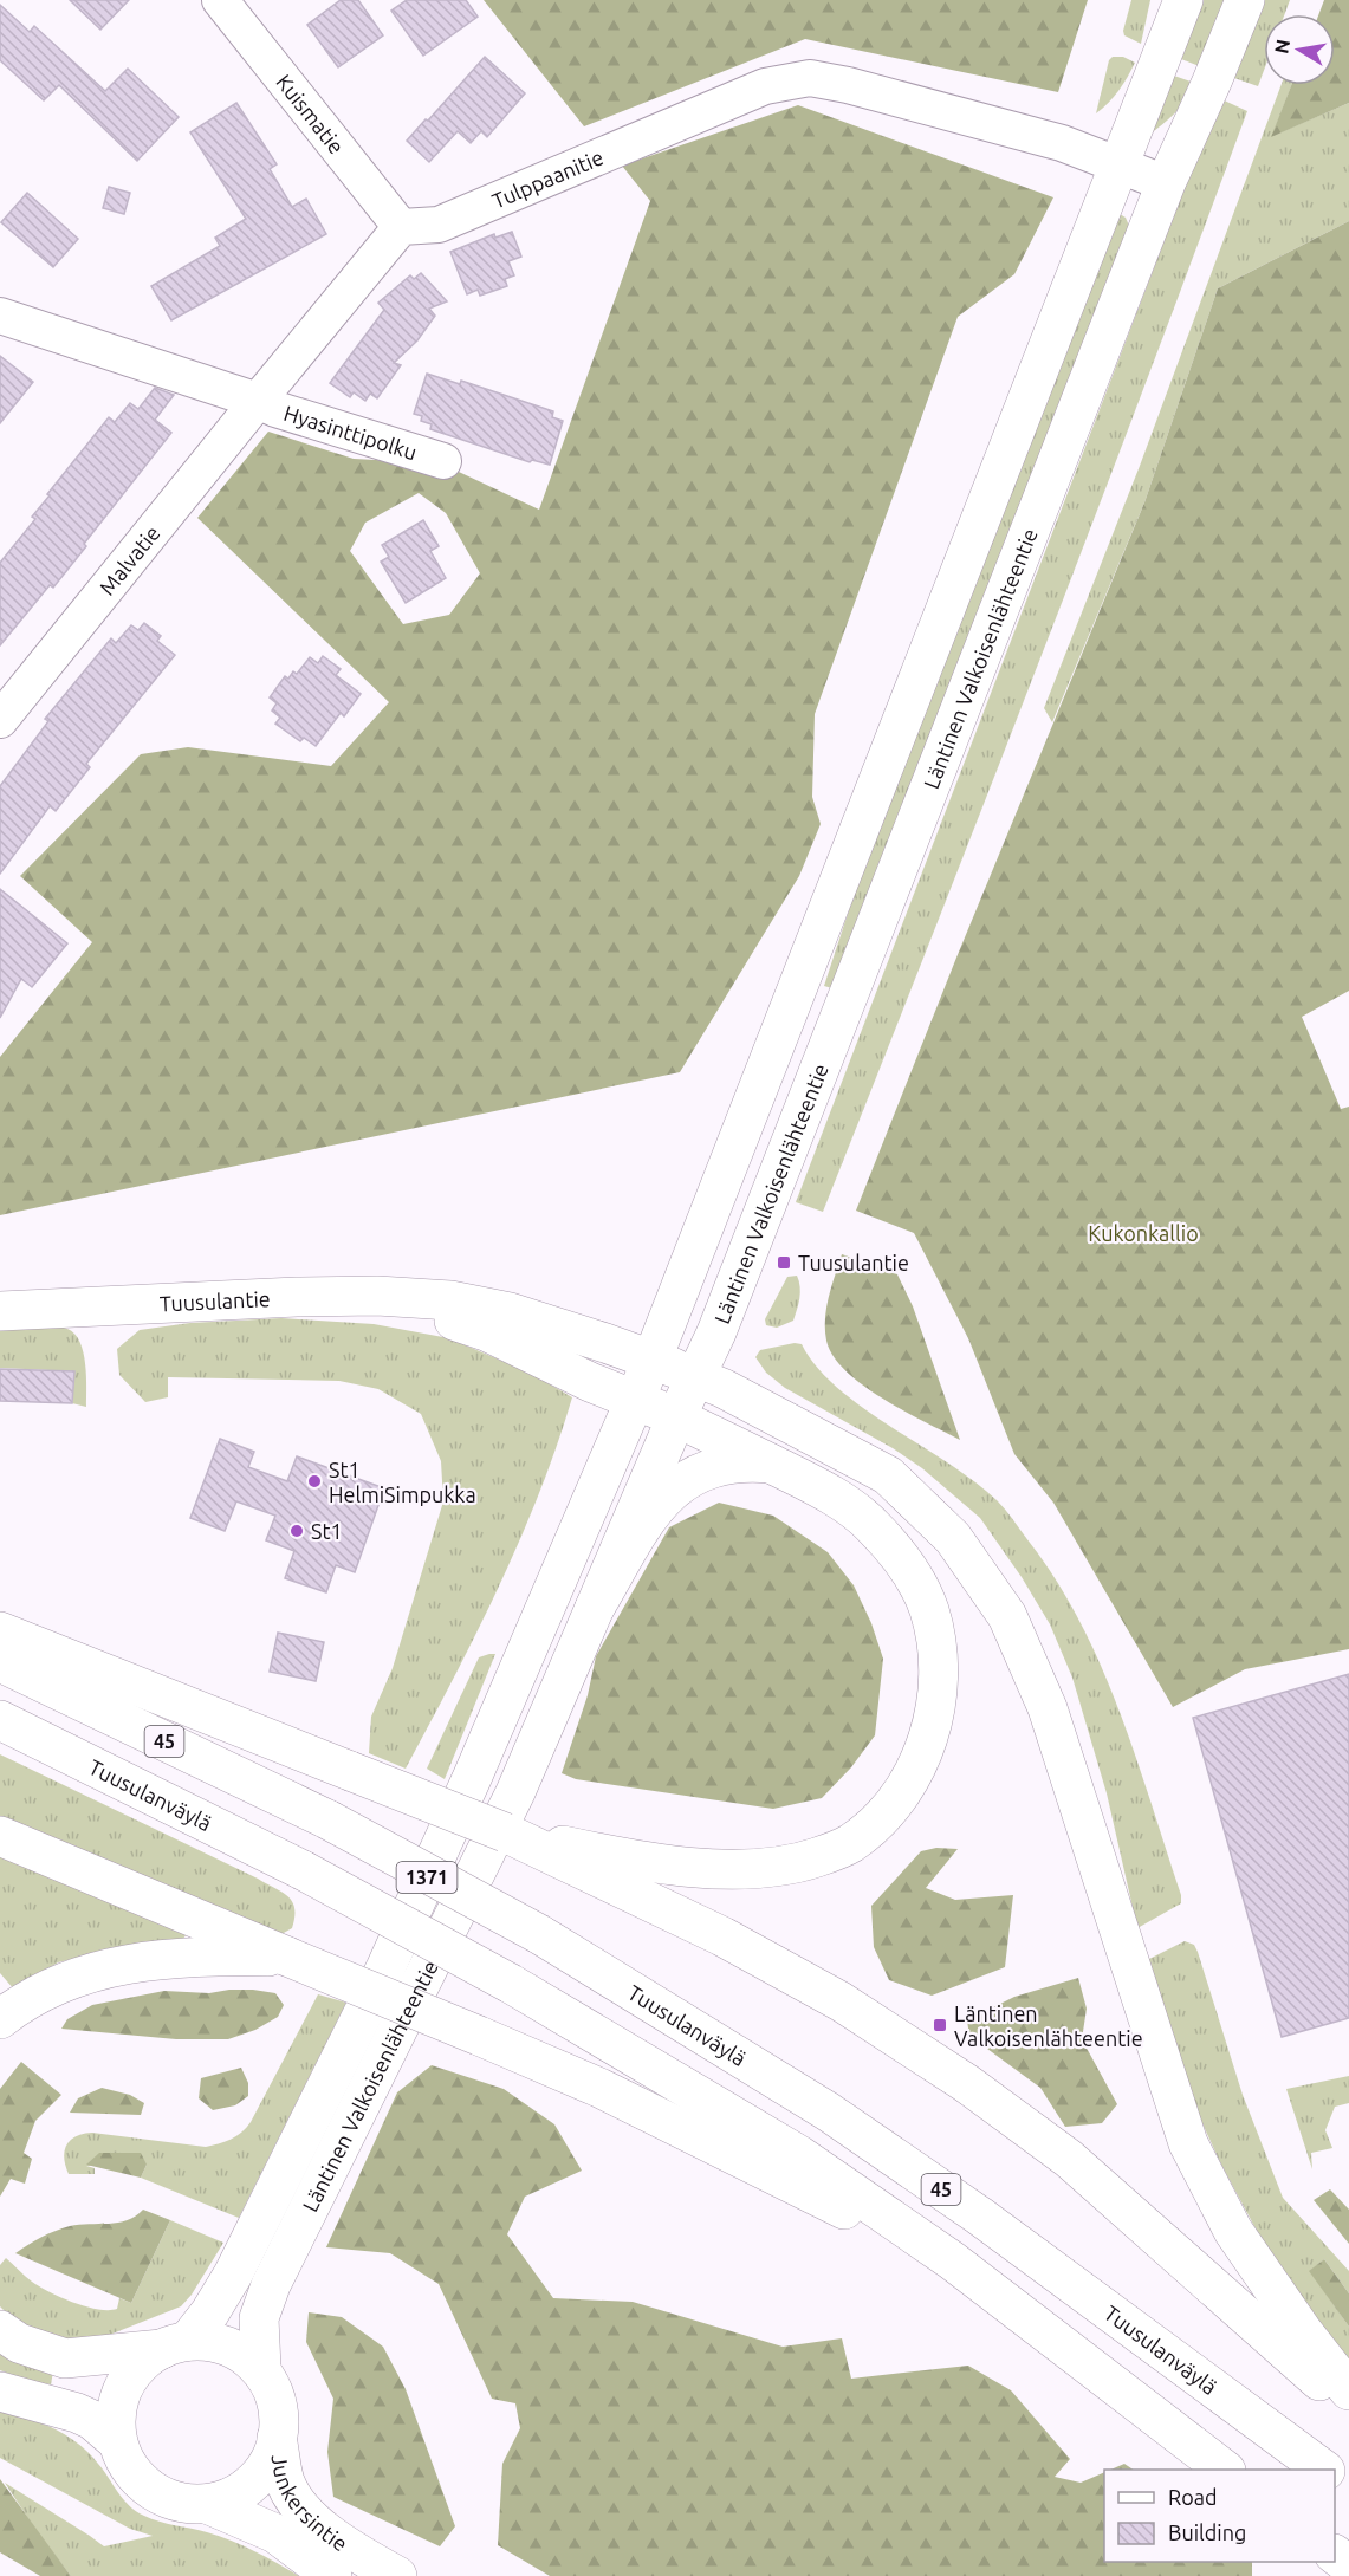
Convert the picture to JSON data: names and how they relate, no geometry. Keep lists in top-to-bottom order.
{
  "streets": {
    "main road": [
      "Läntinen Valkoisenlähteentie",
      "Tuusulantie",
      "45",
      "Tuusulanväylä",
      "1371",
      "Junkersintie"
    ],
    "street": [
      "Kuismatie",
      "Tulppaanitie",
      "Hyasinttipolku",
      "Malvatie"
    ]
  },
  "crossings": [
    ["Kuismatie", "Tulppaanitie"],
    ["Tulppaanitie", "Läntinen Valkoisenlähteentie"],
    ["Hyasinttipolku", "Malvatie"],
    ["Läntinen Valkoisenlähteentie", "Tuusulantie"],
    ["Läntinen Valkoisenlähteentie", "Junkersintie"]
  ],
  "parks": ["Kukonkallio"],
  "places": {
    "transit": ["Tuusulantie", "Läntinen Valkoisenlähteentie"],
    "other": ["St1 HelmiSimpukka", "St1"]
  },
  "legend": ["Road", "Building"],
  "north": "left"
}
